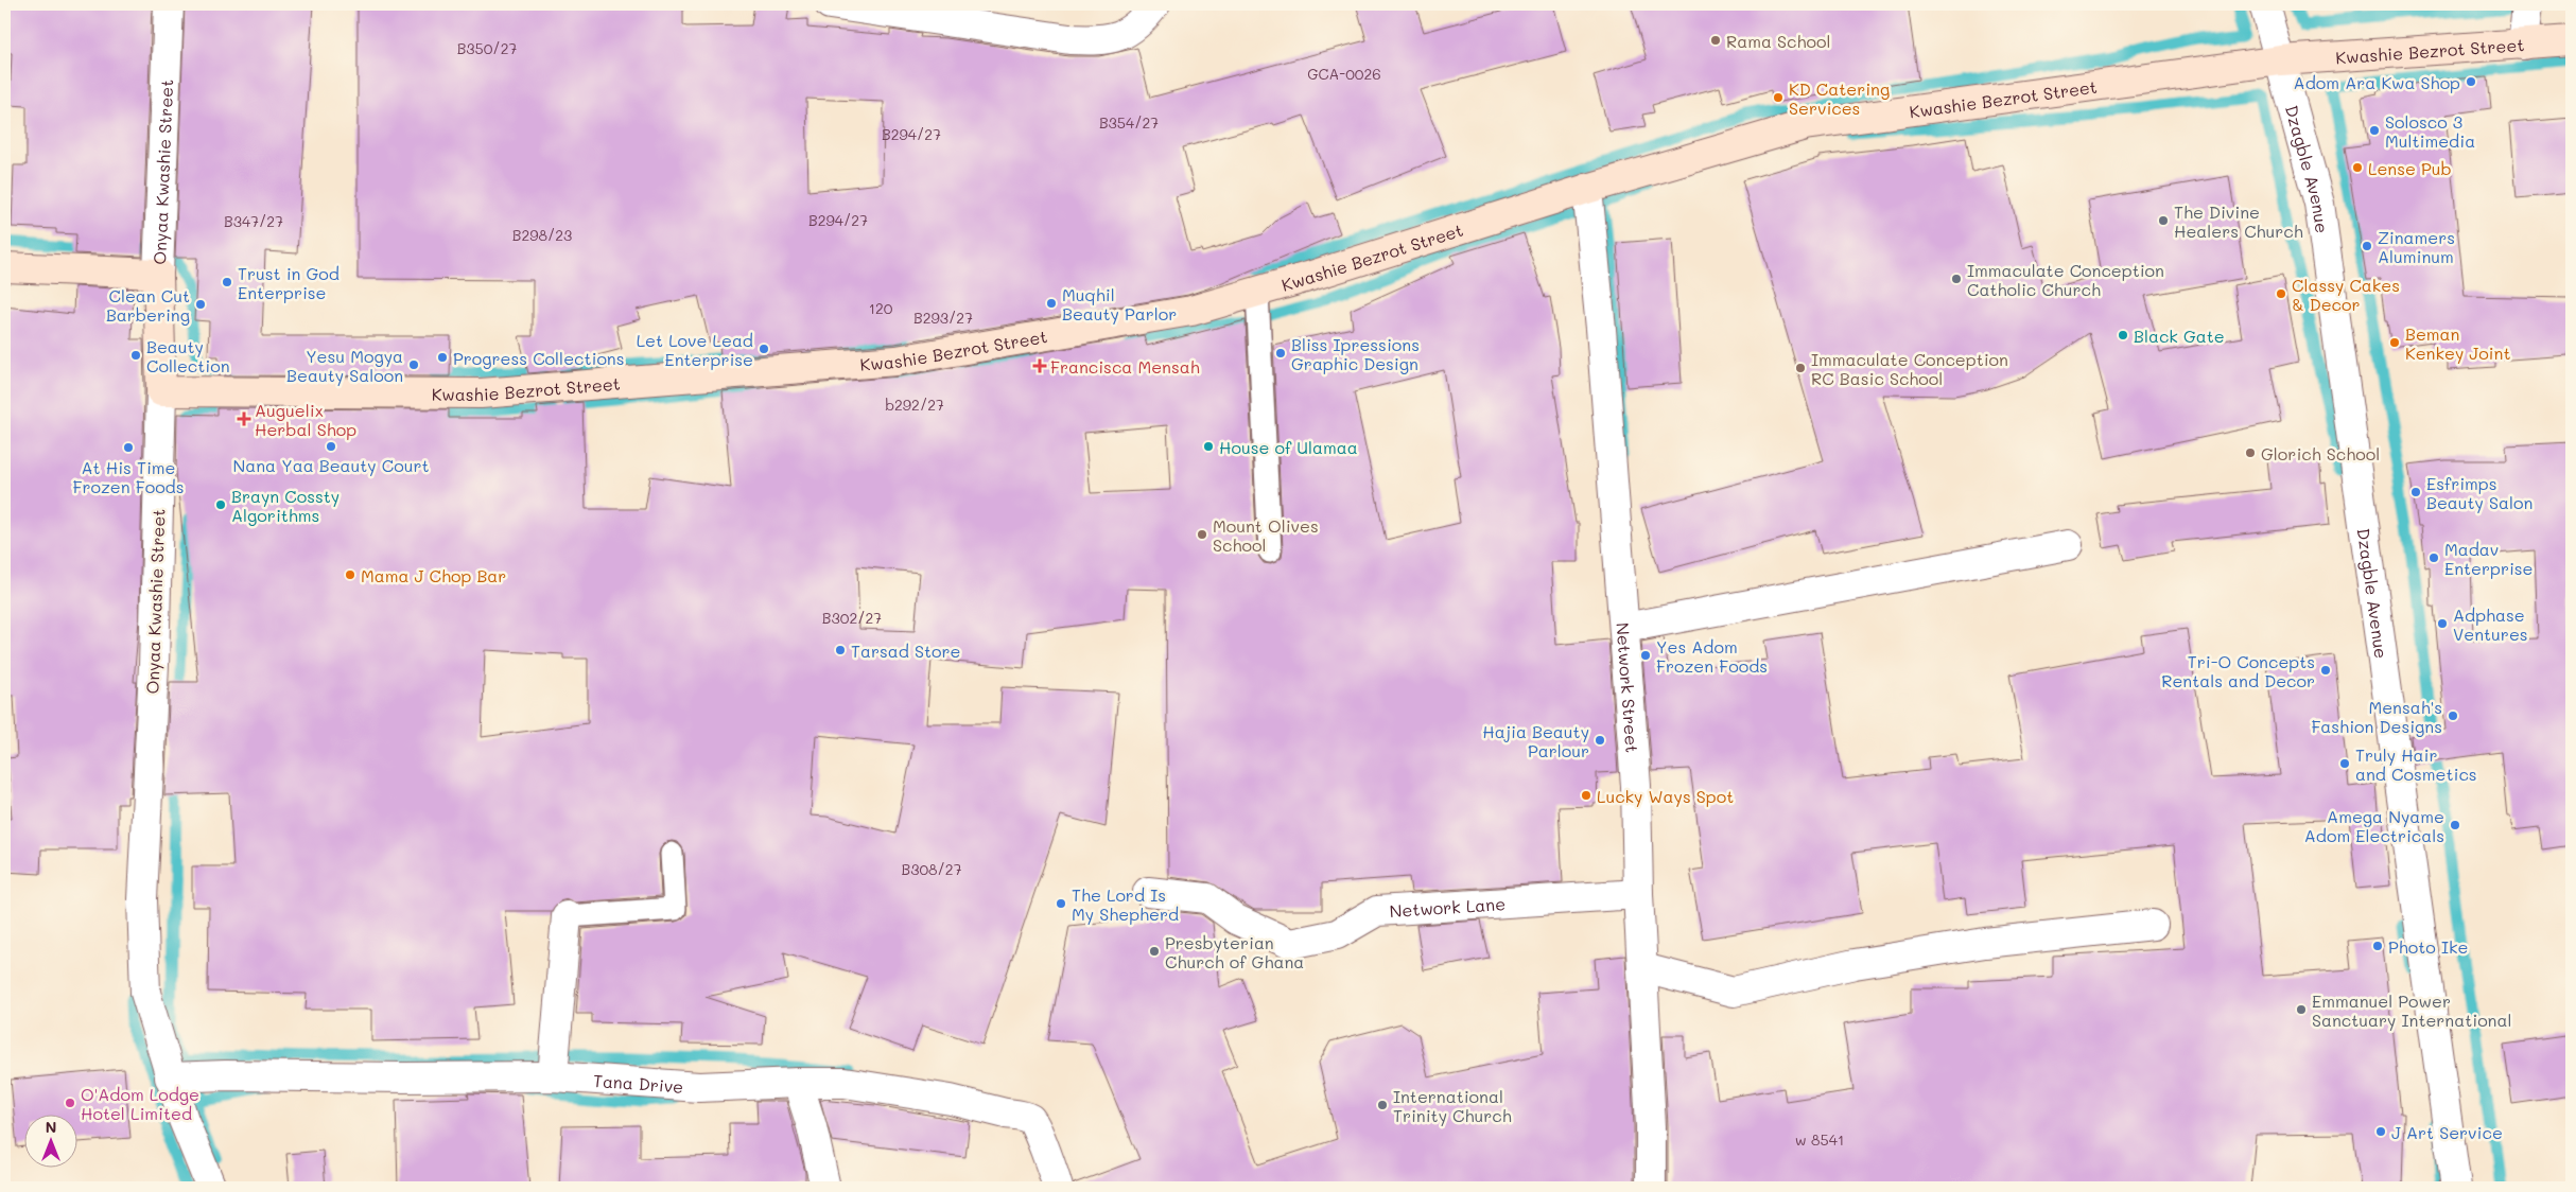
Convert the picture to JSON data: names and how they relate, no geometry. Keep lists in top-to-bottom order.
{
  "streets": {
    "street": [
      "Kwashie Bezrot Street",
      "Dzagble Avenue",
      "Onyaa Kwashie Street",
      "Network Street",
      "Network Lane",
      "Tana Drive"
    ]
  },
  "crossings": [
    ["Kwashie Bezrot Street", "Dzagble Avenue"],
    ["Kwashie Bezrot Street", "Onyaa Kwashie Street"],
    ["Kwashie Bezrot Street", "Network Street"],
    ["Onyaa Kwashie Street", "Tana Drive"],
    ["Network Street", "Network Lane"]
  ],
  "places": {
    "other": [
      "Rama School",
      "Adom Ara Kwa Shop",
      "KD Catering Services",
      "Solosco 3 Multimedia",
      "Lense Pub",
      "The Divine Healers Church",
      "Zinamers Aluminum",
      "Immaculate Conception Catholic Church",
      "Trust in God Enterprise",
      "Classy Cakes & Decor",
      "Muqhil Beauty Parlor",
      "Clean Cut Barbering",
      "Black Gate",
      "Beman Kenkey Joint",
      "Let Love Lead Enterprise",
      "Bliss Ipressions Graphic Design",
      "Beauty Collection",
      "Progress Collections",
      "Yesu Mogya Beauty Saloon",
      "Immaculate Conception RC Basic School",
      "Nana Yaa Beauty Court",
      "House of Ulamaa",
      "At His Time Frozen Foods",
      "Glorich School",
      "Esfrimps Beauty Salon",
      "Brayn Cossty Algorithms",
      "Mount Olives School",
      "Madav Enterprise",
      "Mama J Chop Bar",
      "Adphase Ventures",
      "Tarsad Store",
      "Yes Adom Frozen Foods",
      "Tri-O Concepts Rentals and Decor",
      "Mensah's Fashion Designs",
      "Hajia Beauty Parlour",
      "Truly Hair and Cosmetics",
      "Lucky Ways Spot",
      "Amega Nyame Adom Electricals",
      "The Lord Is My Shepherd",
      "Photo Ike",
      "Presbyterian Church of Ghana",
      "Emmanuel Power Sanctuary International",
      "O'Adom Lodge Hotel Limited",
      "International Trinity Church",
      "J Art Service"
    ],
    "health": ["Francisca Mensah", "Auguelix Herbal Shop"]
  },
  "house_numbers": [
    "B350/27",
    "GCA-0026",
    "B354/27",
    "B294/27",
    "B294/27",
    "B347/27",
    "B298/23",
    "120",
    "B293/27",
    "b292/27",
    "B302/27",
    "B308/27",
    "w 8541"
  ],
  "north": "top"
}
